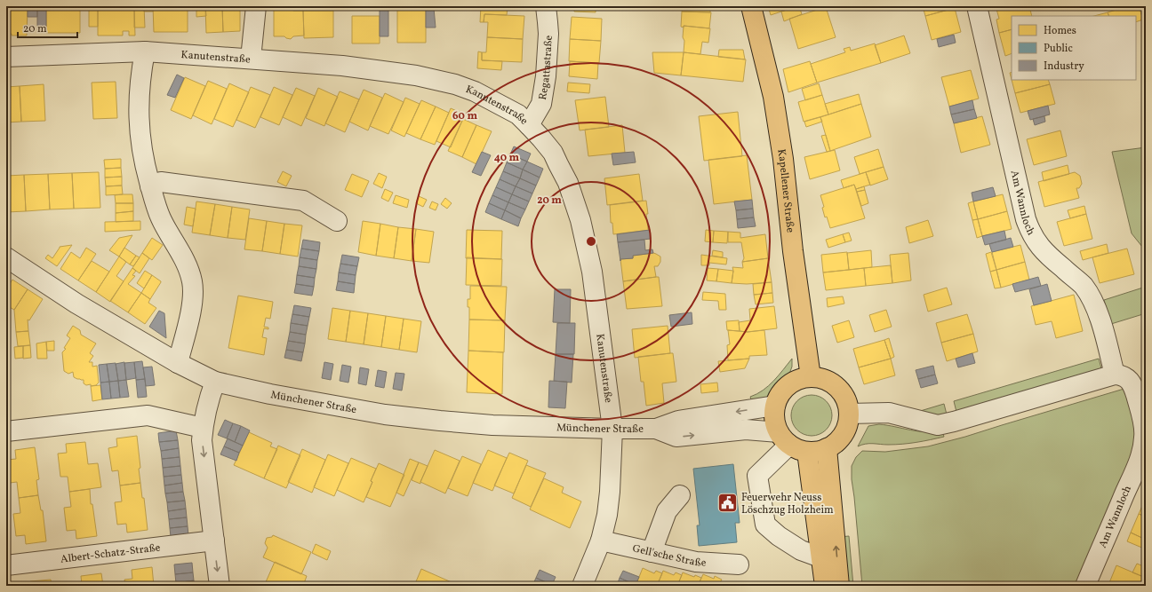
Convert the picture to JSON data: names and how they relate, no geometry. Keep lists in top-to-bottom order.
{
  "streets": {
    "main road": ["Kapellener Straße"],
    "street": [
      "Kanutenstraße",
      "Regattastraße",
      "Am Wannloch",
      "Münchener Straße",
      "Albert-Schatz-Straße",
      "Gell'sche Straße"
    ]
  },
  "crossings": [
    ["Kanutenstraße", "Regattastraße"],
    ["Kanutenstraße", "Münchener Straße"],
    ["Kapellener Straße", "Münchener Straße"]
  ],
  "places": {
    "public building": ["Feuerwehr Neuss Löschzug Holzheim"]
  },
  "legend": ["Homes", "Public", "Industry"],
  "scale_bar": "20 m",
  "rings": ["60 m", "40 m", "20 m"]
}
